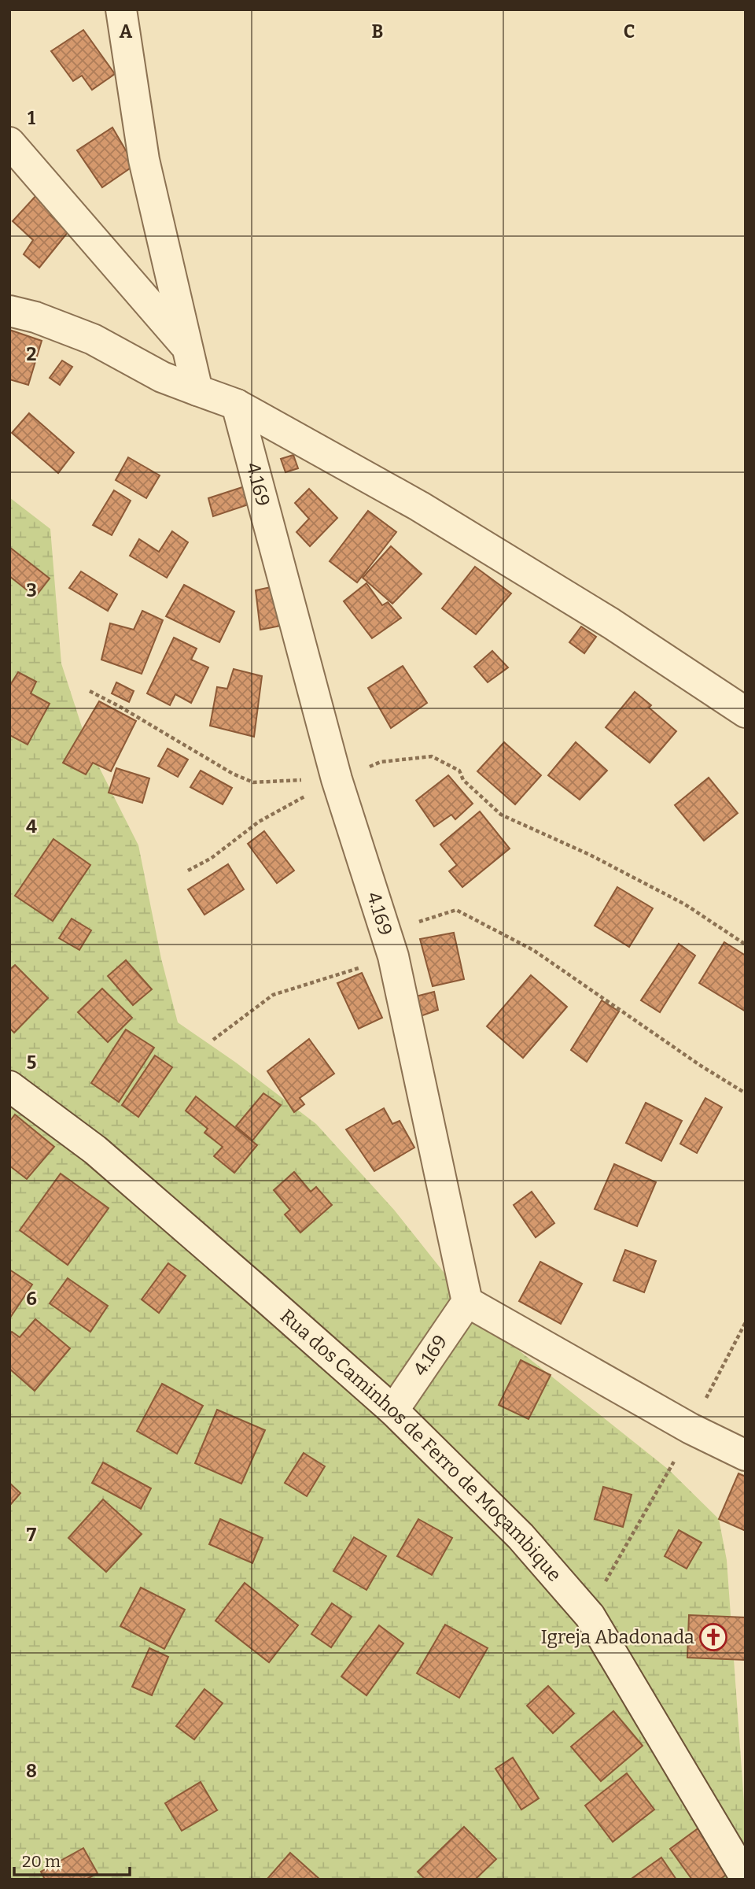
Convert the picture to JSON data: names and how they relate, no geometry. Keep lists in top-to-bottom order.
{
  "streets": {
    "street": ["4.169", "Rua dos Caminhos de Ferro de Moçambique"]
  },
  "crossings": [
    ["4.169", "Rua dos Caminhos de Ferro de Moçambique"]
  ],
  "places": {
    "church": ["Igreja Abadonada"]
  },
  "scale_bar": "20 m",
  "grid": {
    "columns": ["A", "B", "C"],
    "rows": [
      "1",
      "2",
      "3",
      "4",
      "5",
      "6",
      "7",
      "8"
    ]
  }
}
